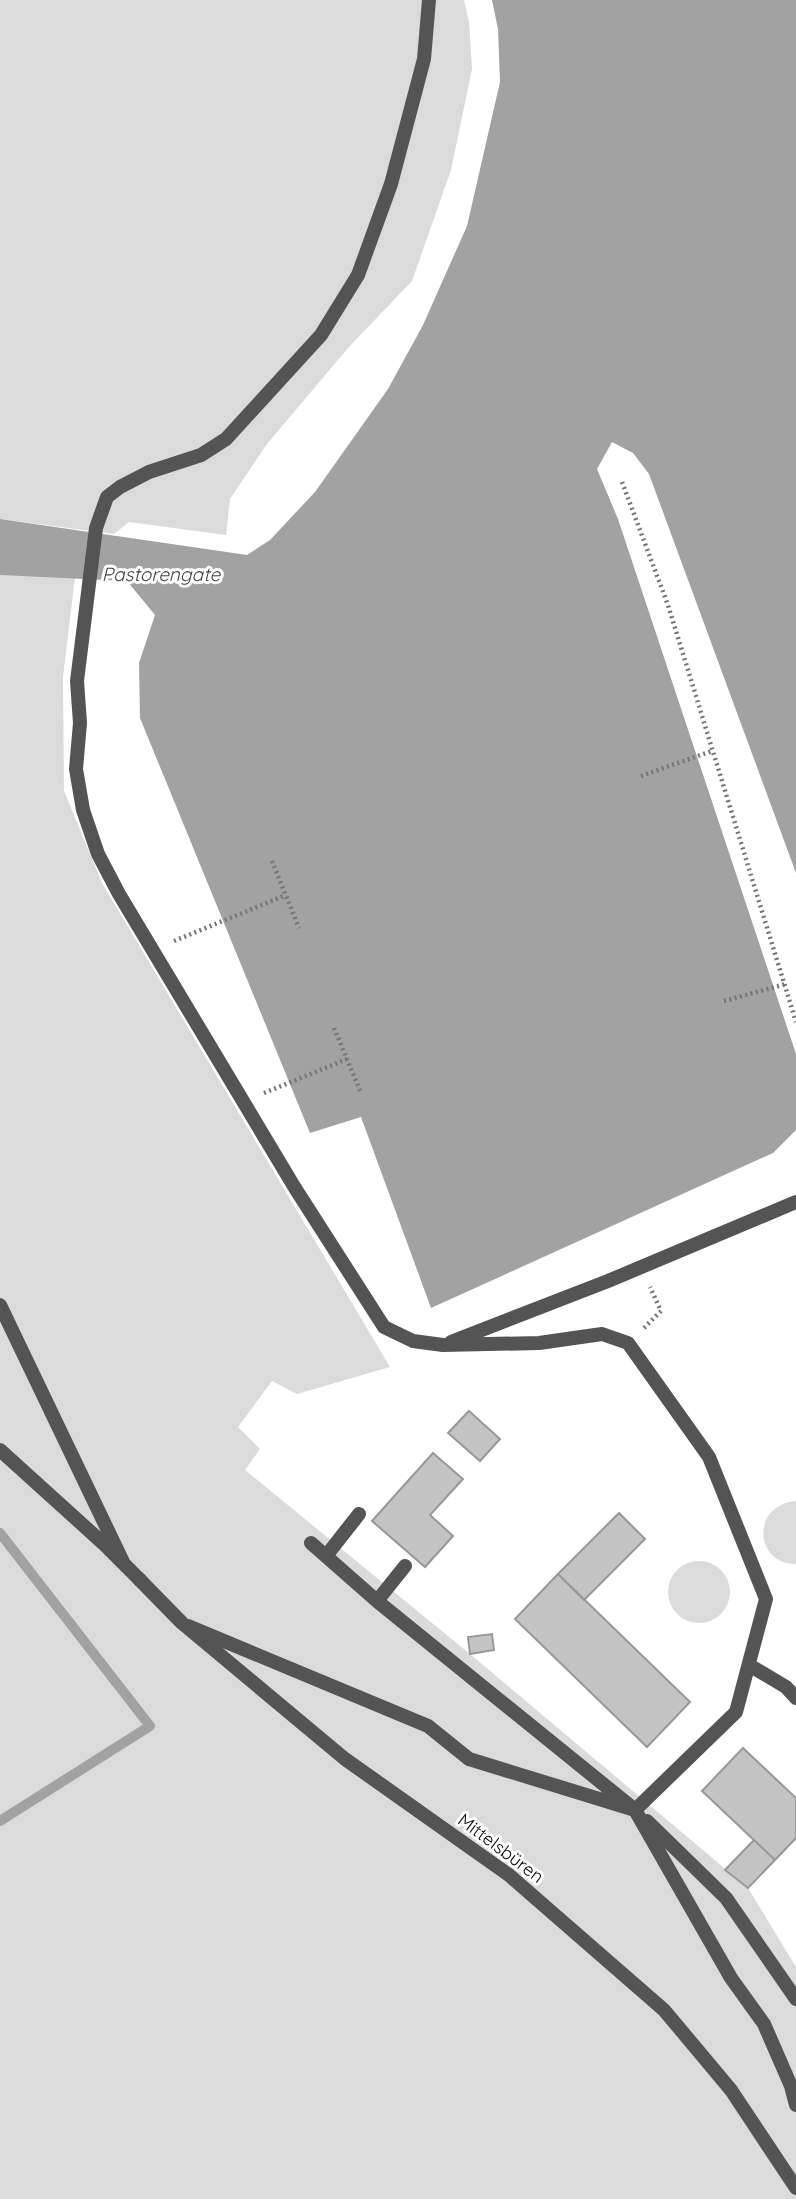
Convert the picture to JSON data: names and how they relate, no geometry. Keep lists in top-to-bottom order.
{
  "streets": {
    "street": ["Mittelsbüren"]
  },
  "water": ["Pastorengate"]
}
